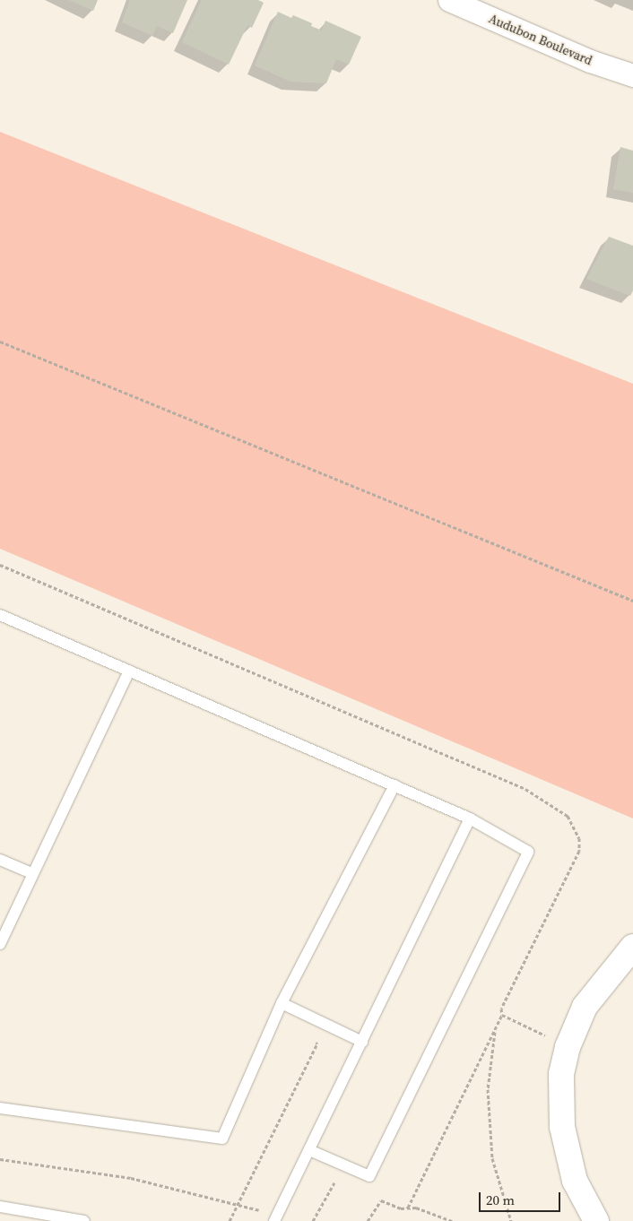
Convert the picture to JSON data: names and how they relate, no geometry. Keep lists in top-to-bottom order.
{
  "streets": {
    "street": ["Audubon Boulevard"]
  },
  "scale_bar": "20 m"
}
